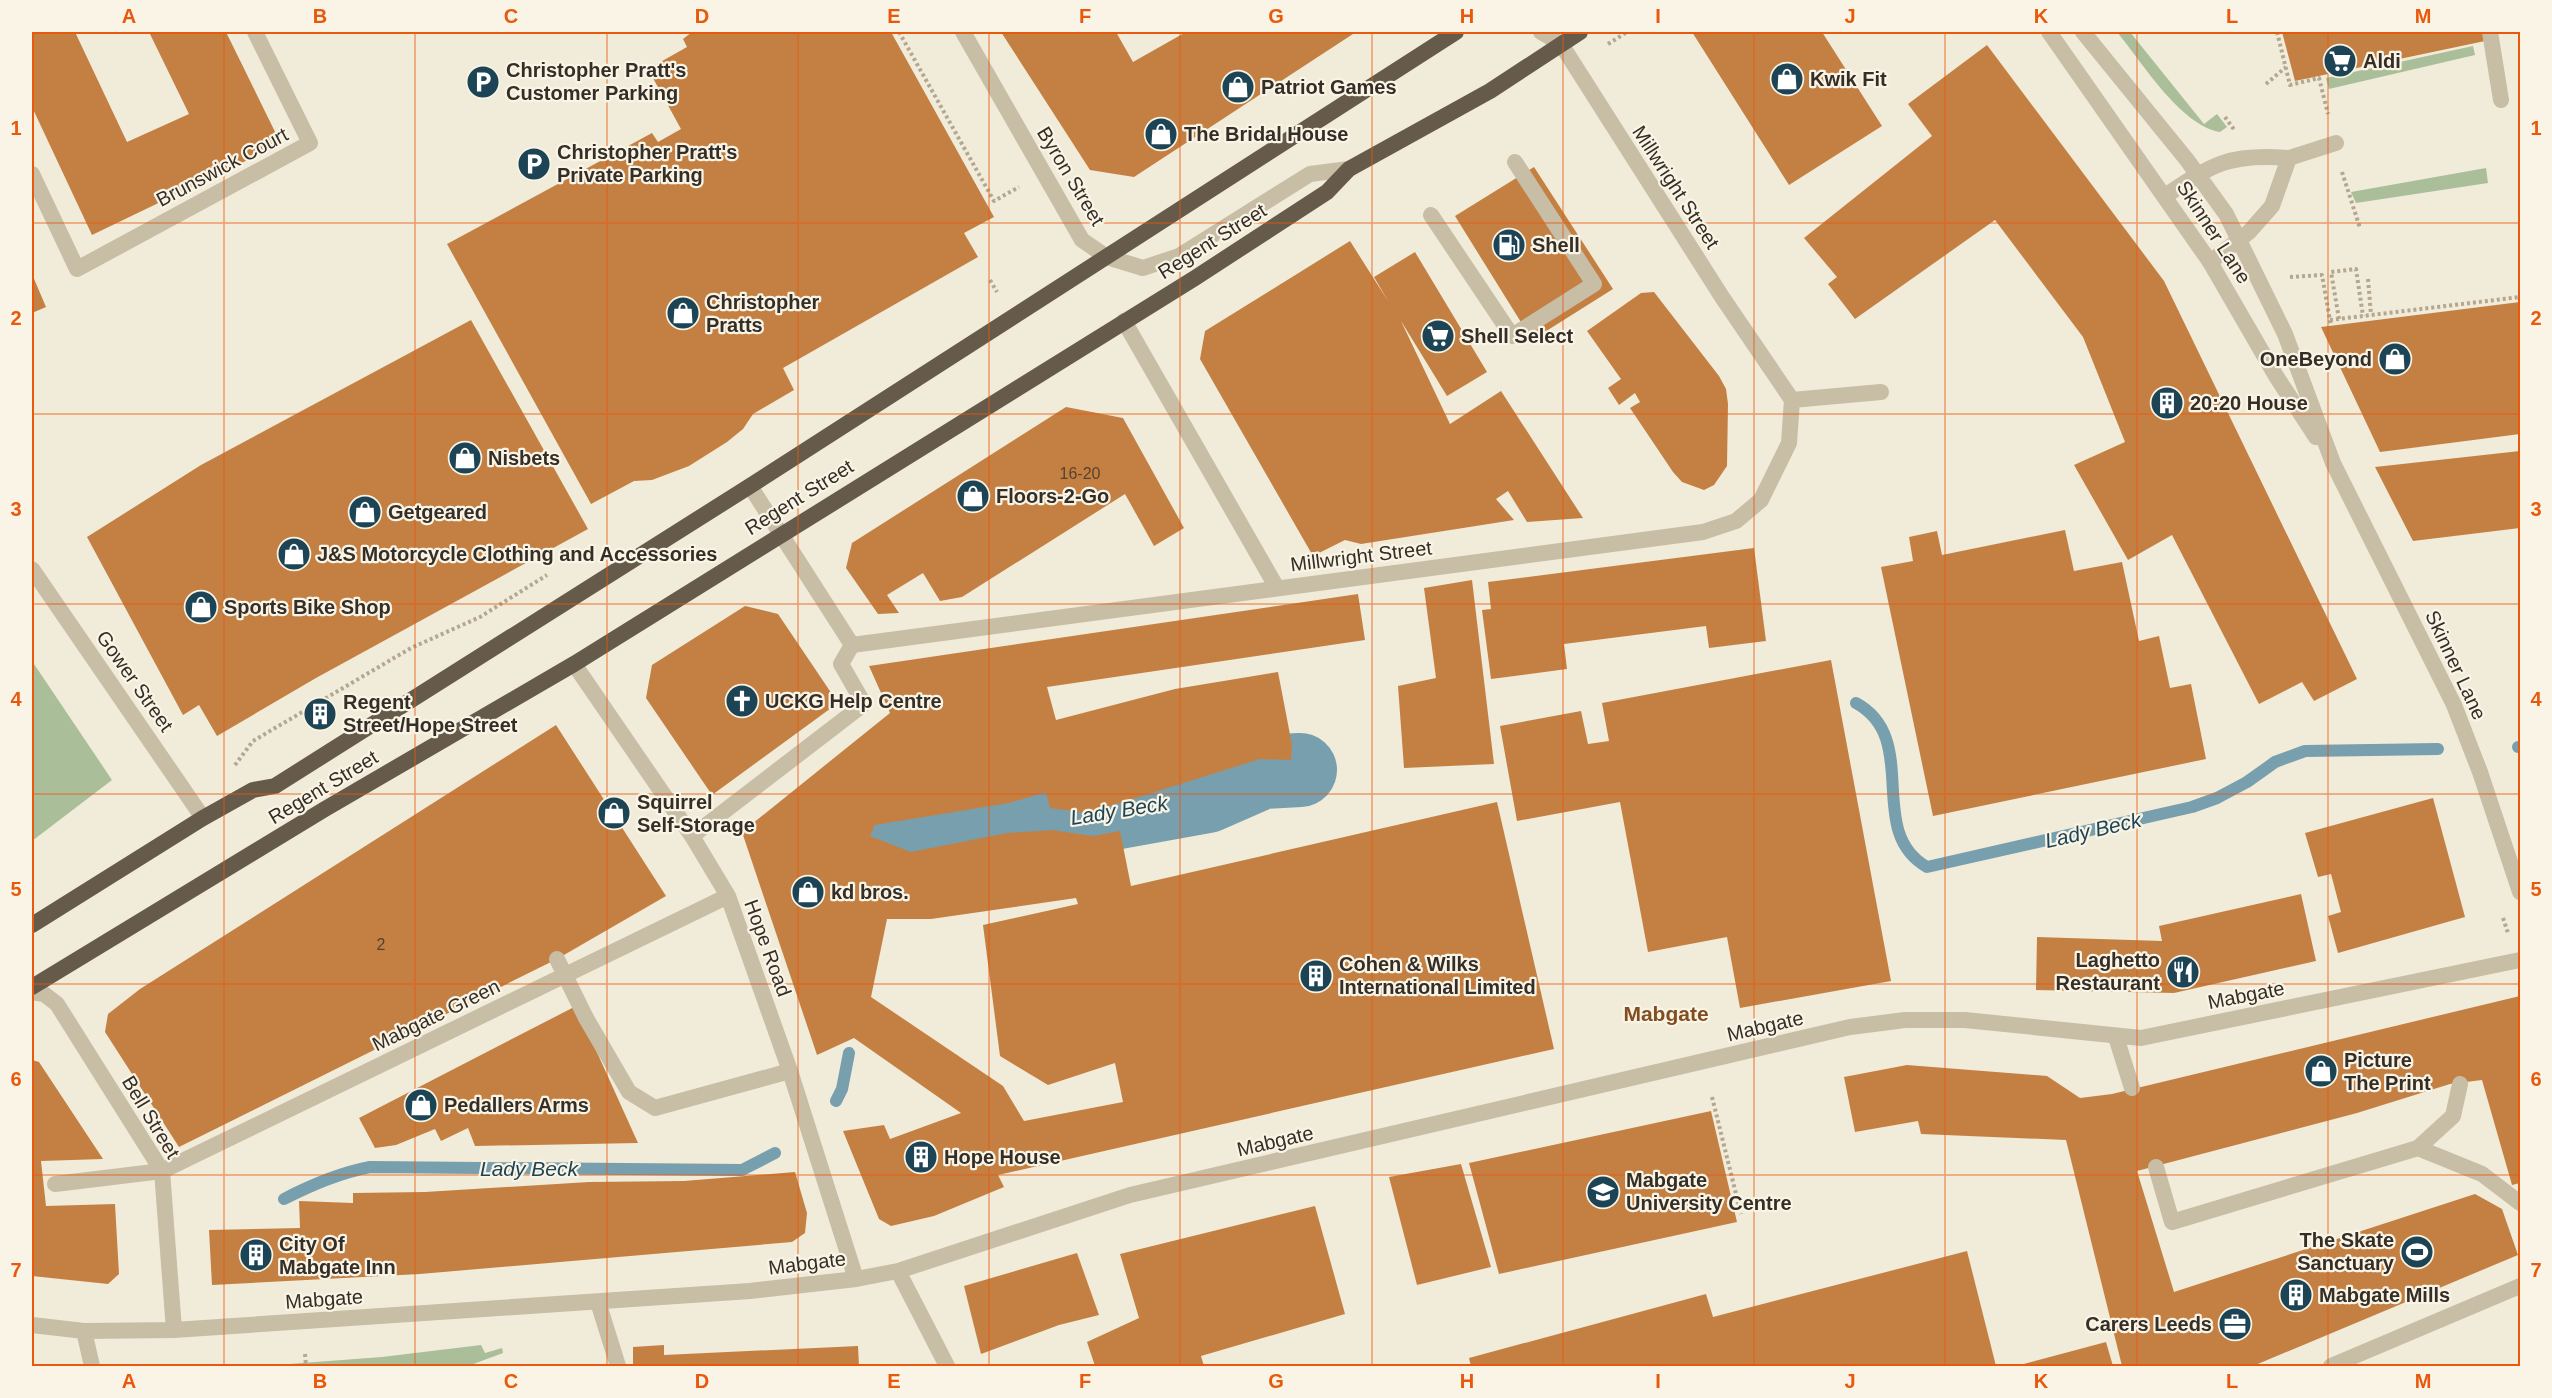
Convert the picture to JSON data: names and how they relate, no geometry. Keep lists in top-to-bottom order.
{
  "streets": {
    "highway": ["Regent Street"],
    "street": [
      "Brunswick Court",
      "Byron Street",
      "Millwright Street",
      "Skinner Lane",
      "Gower Street",
      "Hope Road",
      "Mabgate",
      "Mabgate Green",
      "Bell Street"
    ]
  },
  "crossings": [
    ["Byron Street", "Regent Street"],
    ["Millwright Street", "Regent Street"],
    ["Regent Street", "Gower Street"],
    ["Regent Street", "Hope Road"],
    ["Hope Road", "Mabgate"],
    ["Hope Road", "Mabgate Green"],
    ["Mabgate", "Bell Street"],
    ["Mabgate Green", "Bell Street"]
  ],
  "districts": ["Mabgate"],
  "water": ["Lady Beck"],
  "places": {
    "supermarket": ["Aldi", "Shell Select"],
    "shop": [
      "Kwik Fit",
      "Patriot Games",
      "The Bridal House",
      "Christopher Pratts",
      "OneBeyond",
      "Nisbets",
      "Floors-2-Go",
      "Getgeared",
      "J&S Motorcycle Clothing and Accessories",
      "Sports Bike Shop",
      "Squirrel Self-Storage",
      "kd bros.",
      "Picture The Print",
      "Pedallers Arms"
    ],
    "parking": ["Christopher Pratt's Customer Parking", "Christopher Pratt's Private Parking"],
    "fuel station": ["Shell"],
    "building": [
      "20:20 House",
      "Regent Street/Hope Street",
      "Cohen & Wilks International Limited",
      "Hope House",
      "City Of Mabgate Inn",
      "Mabgate Mills"
    ],
    "church": ["UCKG Help Centre"],
    "restaurant": ["Laghetto Restaurant"],
    "school or university": ["Mabgate University Centre"],
    "sports": ["The Skate Sanctuary"],
    "office": ["Carers Leeds"]
  },
  "house_numbers": ["16-20", "2"],
  "grid": {
    "columns": [
      "A",
      "B",
      "C",
      "D",
      "E",
      "F",
      "G",
      "H",
      "I",
      "J",
      "K",
      "L",
      "M"
    ],
    "rows": [
      "1",
      "2",
      "3",
      "4",
      "5",
      "6",
      "7"
    ]
  }
}
